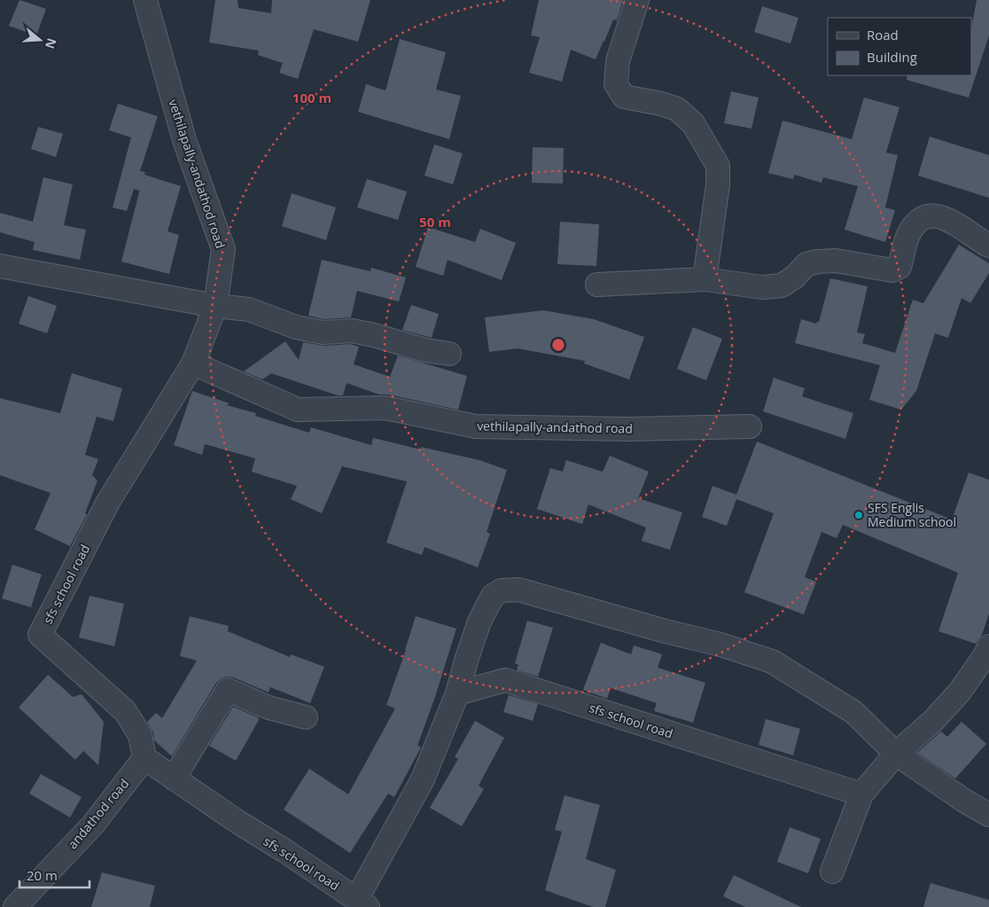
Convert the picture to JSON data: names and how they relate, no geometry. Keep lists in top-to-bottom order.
{
  "streets": {
    "street": ["vethilapally-andathod road", "sfs school road", "andathod road"]
  },
  "crossings": [
    ["vethilapally-andathod road", "sfs school road"],
    ["sfs school road", "andathod road"]
  ],
  "places": ["SFS Englis Medium school"],
  "legend": ["Road", "Building"],
  "scale_bar": "20 m",
  "north": "right",
  "rings": ["100 m", "50 m"]
}
